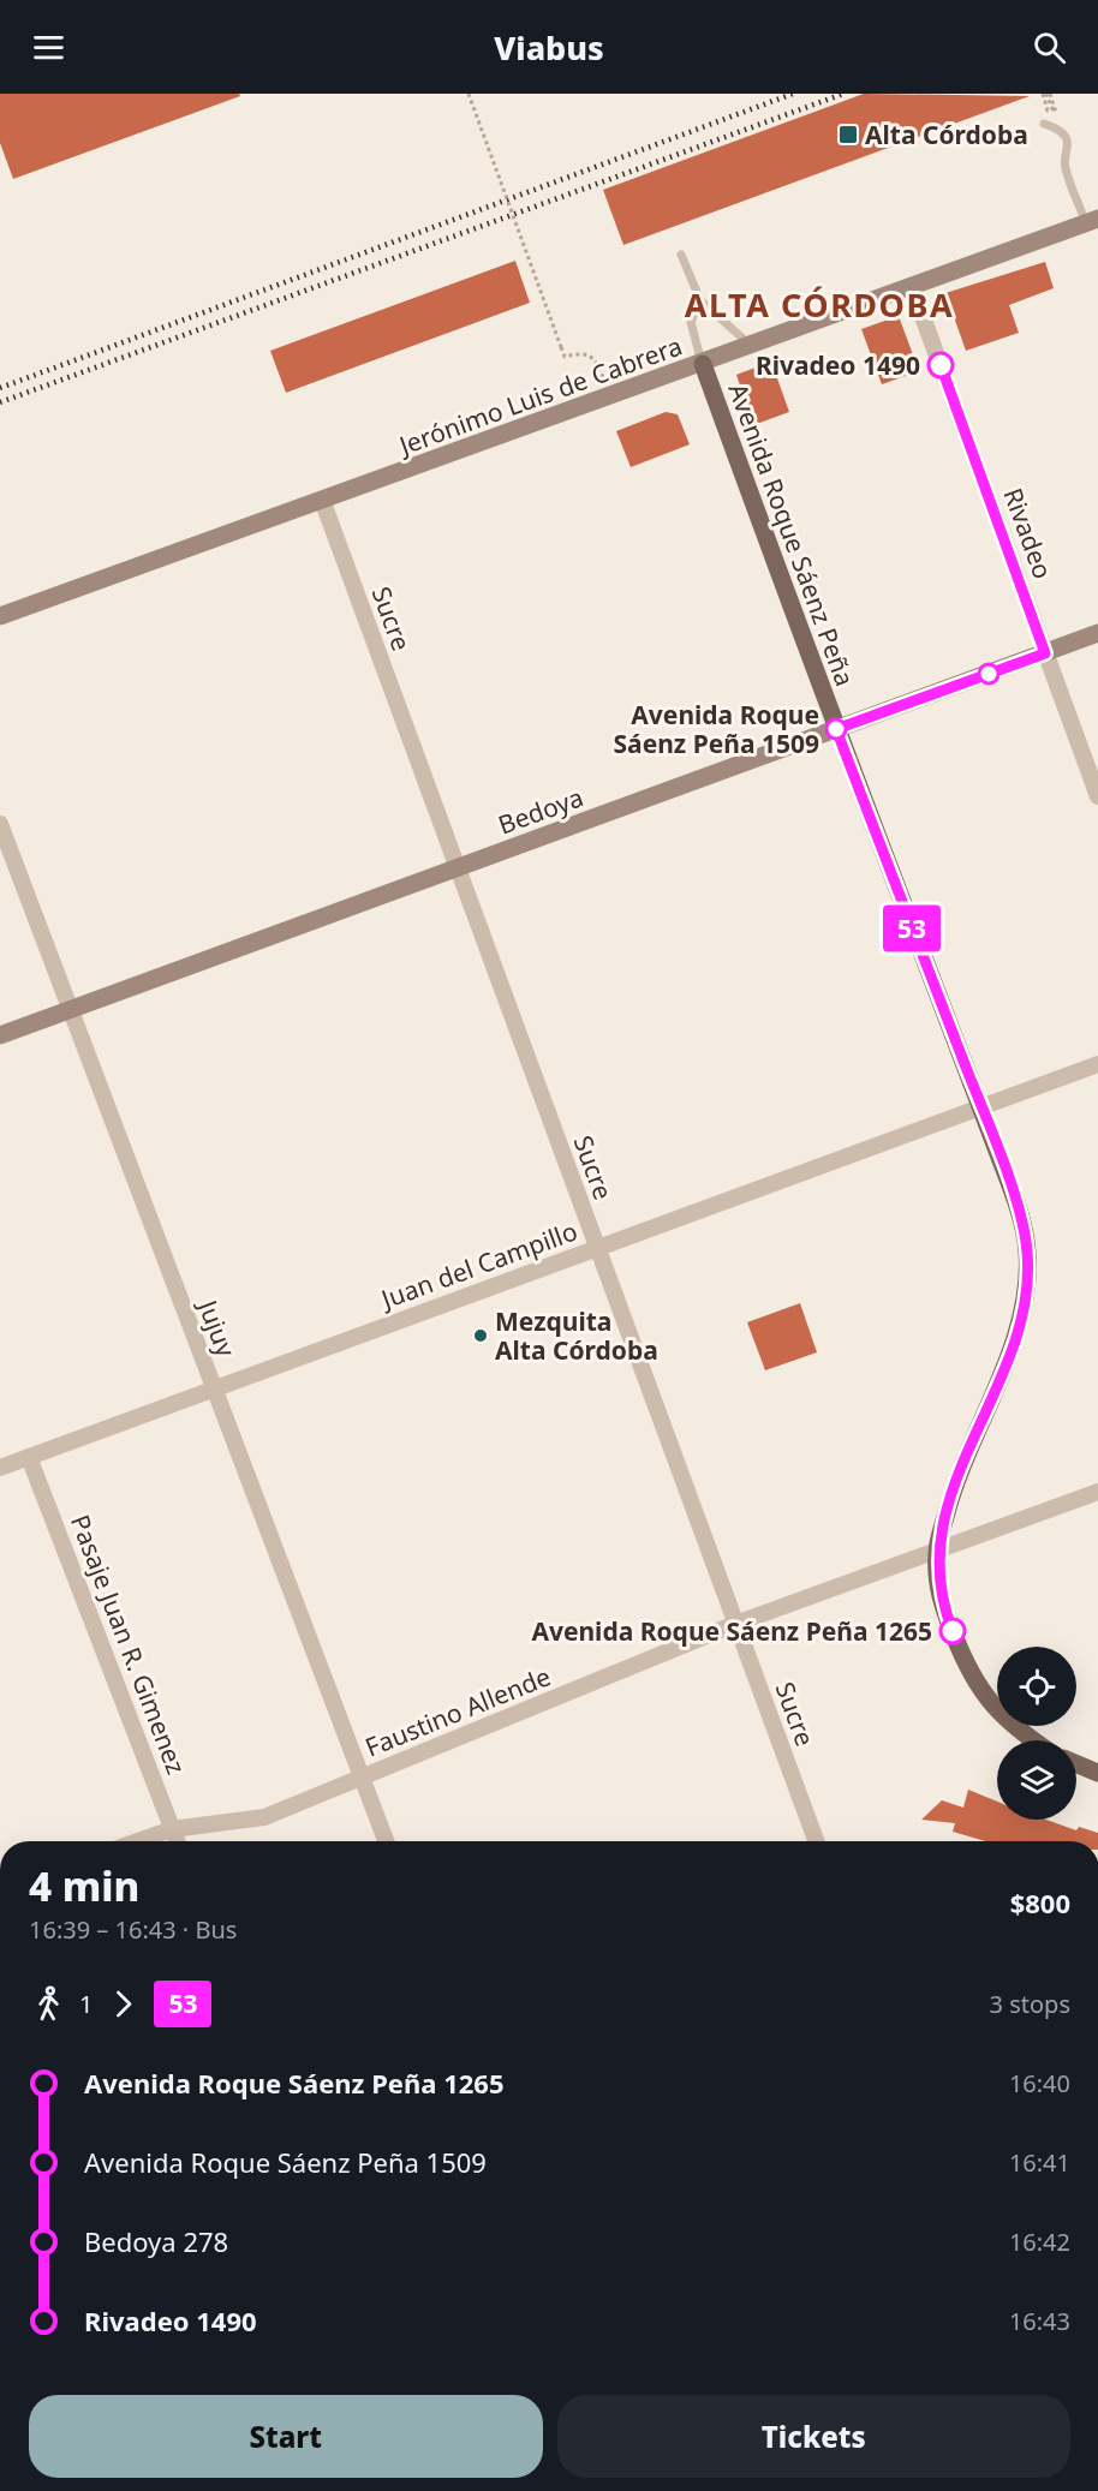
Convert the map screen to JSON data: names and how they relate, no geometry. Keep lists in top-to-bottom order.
{
  "streets": {
    "main road": ["Jerónimo Luis de Cabrera", "Avenida Roque Sáenz Peña", "Bedoya"],
    "street": [
      "Rivadeo",
      "Sucre",
      "Juan del Campillo",
      "Jujuy",
      "Pasaje Juan R. Gimenez",
      "Faustino Allende"
    ]
  },
  "crossings": [
    ["Jerónimo Luis de Cabrera", "Rivadeo"],
    ["Jerónimo Luis de Cabrera", "Avenida Roque Sáenz Peña"],
    ["Jerónimo Luis de Cabrera", "Sucre"],
    ["Rivadeo", "Bedoya"],
    ["Avenida Roque Sáenz Peña", "Bedoya"],
    ["Avenida Roque Sáenz Peña", "Juan del Campillo"],
    ["Avenida Roque Sáenz Peña", "Faustino Allende"],
    ["Sucre", "Bedoya"],
    ["Sucre", "Juan del Campillo"],
    ["Sucre", "Faustino Allende"],
    ["Bedoya", "Jujuy"],
    ["Juan del Campillo", "Jujuy"],
    ["Juan del Campillo", "Pasaje Juan R. Gimenez"],
    ["Jujuy", "Faustino Allende"],
    ["Pasaje Juan R. Gimenez", "Faustino Allende"]
  ],
  "districts": ["ALTA CÓRDOBA"],
  "places": {
    "transit": ["Alta Córdoba"],
    "other": [
      "Rivadeo 1490",
      "Avenida Roque Sáenz Peña 1509",
      "Mezquita Alta Córdoba",
      "Avenida Roque Sáenz Peña 1265"
    ]
  },
  "lines": ["bus line 53"],
  "page": {
    "header": "Viabus",
    "on_map": "53",
    "heading": ["4 min", "16:39 – 16:43 · Bus", "$800"],
    "legs": ["1", "53", "3 stops"],
    "list": [
      {
        "name": "Avenida Roque Sáenz Peña 1265",
        "value": "16:40"
      },
      {
        "name": "Avenida Roque Sáenz Peña 1509",
        "value": "16:41"
      },
      {
        "name": "Bedoya 278",
        "value": "16:42"
      },
      {
        "name": "Rivadeo 1490",
        "value": "16:43"
      }
    ],
    "buttons": ["Start", "Tickets"]
  }
}
